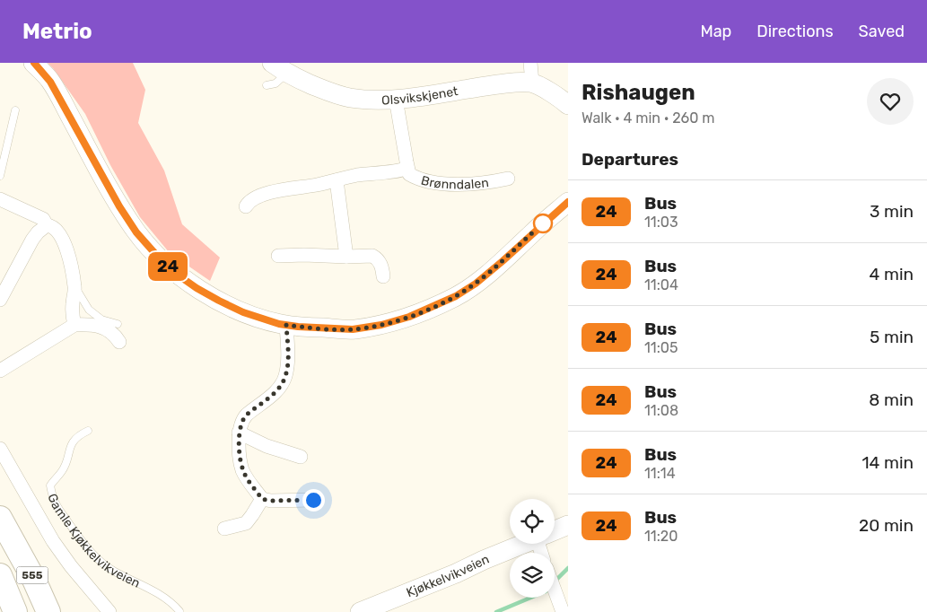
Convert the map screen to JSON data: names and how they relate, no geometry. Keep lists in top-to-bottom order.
{
  "streets": {
    "highway": ["555"],
    "main road": ["Olsvikskjenet", "Kjøkkelvikveien"],
    "street": ["Brønndalen"],
    "lane": ["Gamle Kjøkkelvikveien"]
  },
  "crossings": [
    ["Olsvikskjenet", "Brønndalen"]
  ],
  "lines": ["bus line 24"],
  "page": {
    "header": "Metrio",
    "nav": ["Map", "Directions", "Saved"],
    "on_map": "24",
    "heading": [
      ["Rishaugen", "Walk · 4 min · 260 m"],
      "Departures"
    ],
    "list": [
      {
        "mark": "24",
        "name": "Bus",
        "note": "11:03",
        "value": "3 min"
      },
      {
        "mark": "24",
        "name": "Bus",
        "note": "11:04",
        "value": "4 min"
      },
      {
        "mark": "24",
        "name": "Bus",
        "note": "11:05",
        "value": "5 min"
      },
      {
        "mark": "24",
        "name": "Bus",
        "note": "11:08",
        "value": "8 min"
      },
      {
        "mark": "24",
        "name": "Bus",
        "note": "11:14",
        "value": "14 min"
      },
      {
        "mark": "24",
        "name": "Bus",
        "note": "11:20",
        "value": "20 min"
      }
    ]
  }
}
